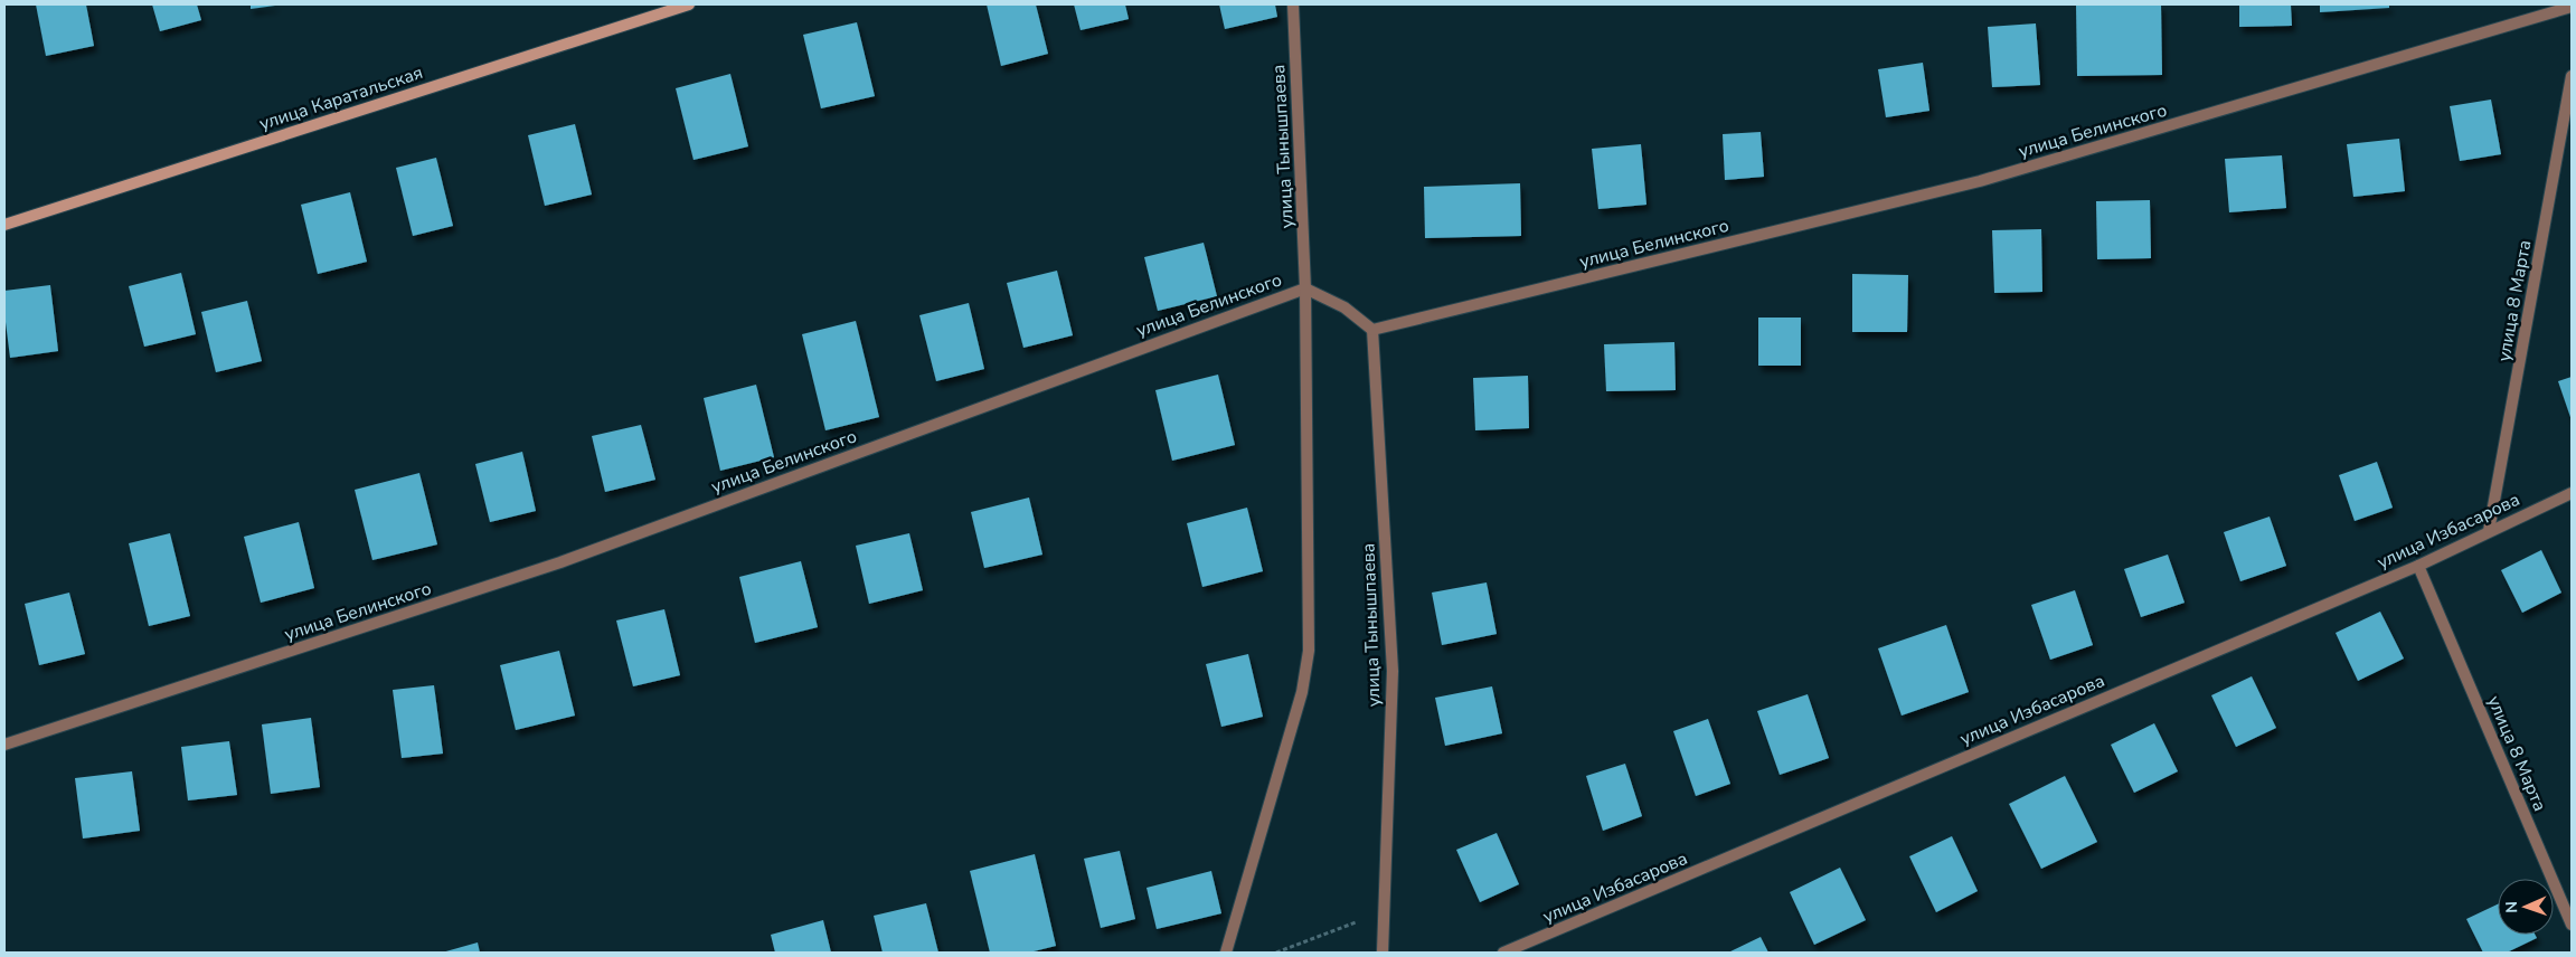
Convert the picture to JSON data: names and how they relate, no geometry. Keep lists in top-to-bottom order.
{
  "streets": {
    "street": [
      "улица Каратальская",
      "улица Белинского",
      "улица Тынышпаева",
      "улица 8 Марта",
      "улица Избасарова"
    ]
  },
  "crossings": [
    ["улица Белинского", "улица Тынышпаева"],
    ["улица 8 Марта", "улица Избасарова"]
  ],
  "north": "left"
}
